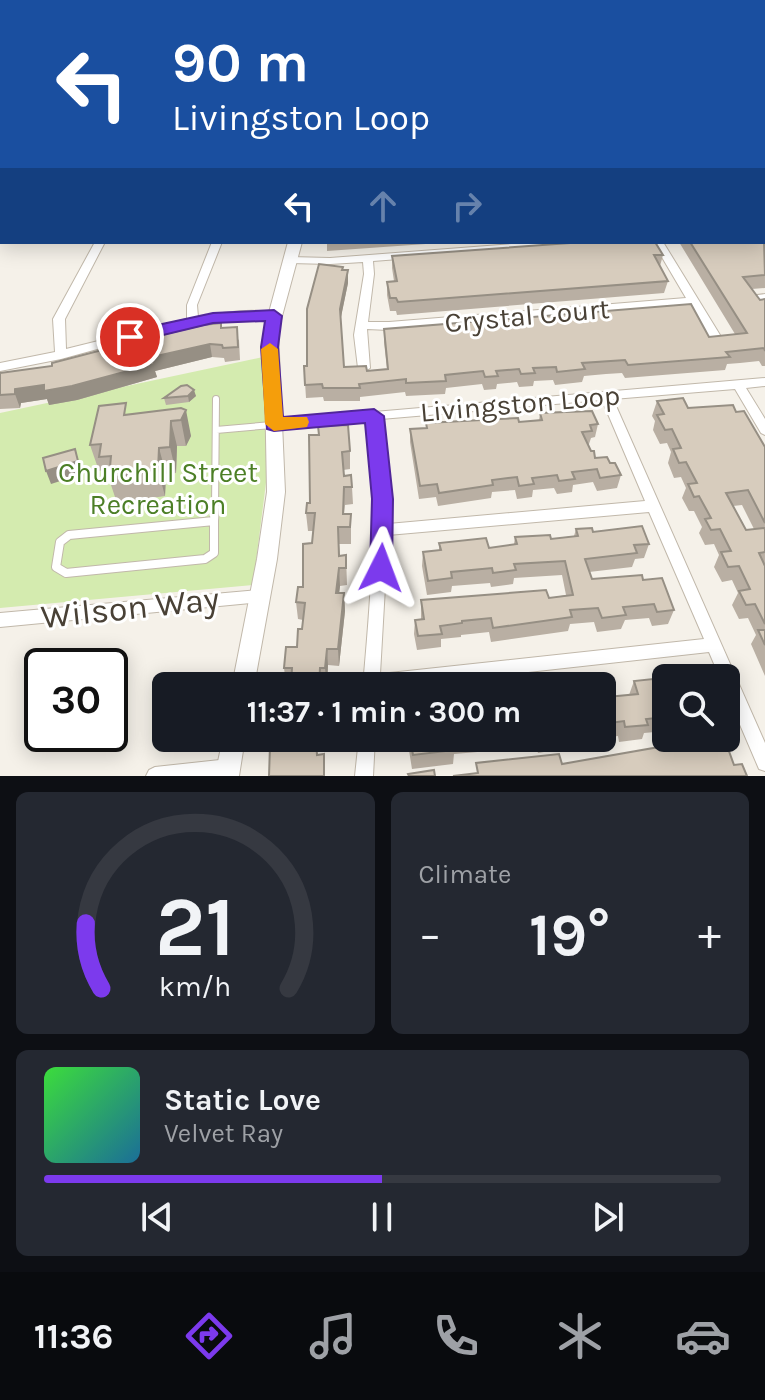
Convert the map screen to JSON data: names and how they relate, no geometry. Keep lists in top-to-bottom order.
{
  "streets": {
    "street": ["Crystal Court", "Livingston Loop", "Wilson Way"]
  },
  "parks": ["Churchill Street Recreation"],
  "page": {
    "turn": ["90 m", "Livingston Loop"],
    "limit": "30",
    "trip": "11:37 · 1 min · 300 m",
    "tile": "Climate",
    "heat": ["−", "19°", "+"],
    "song": ["Static Love", "Velvet Ray"],
    "tabs": "11:36",
    "gauge": ["21", "km/h"]
  }
}
